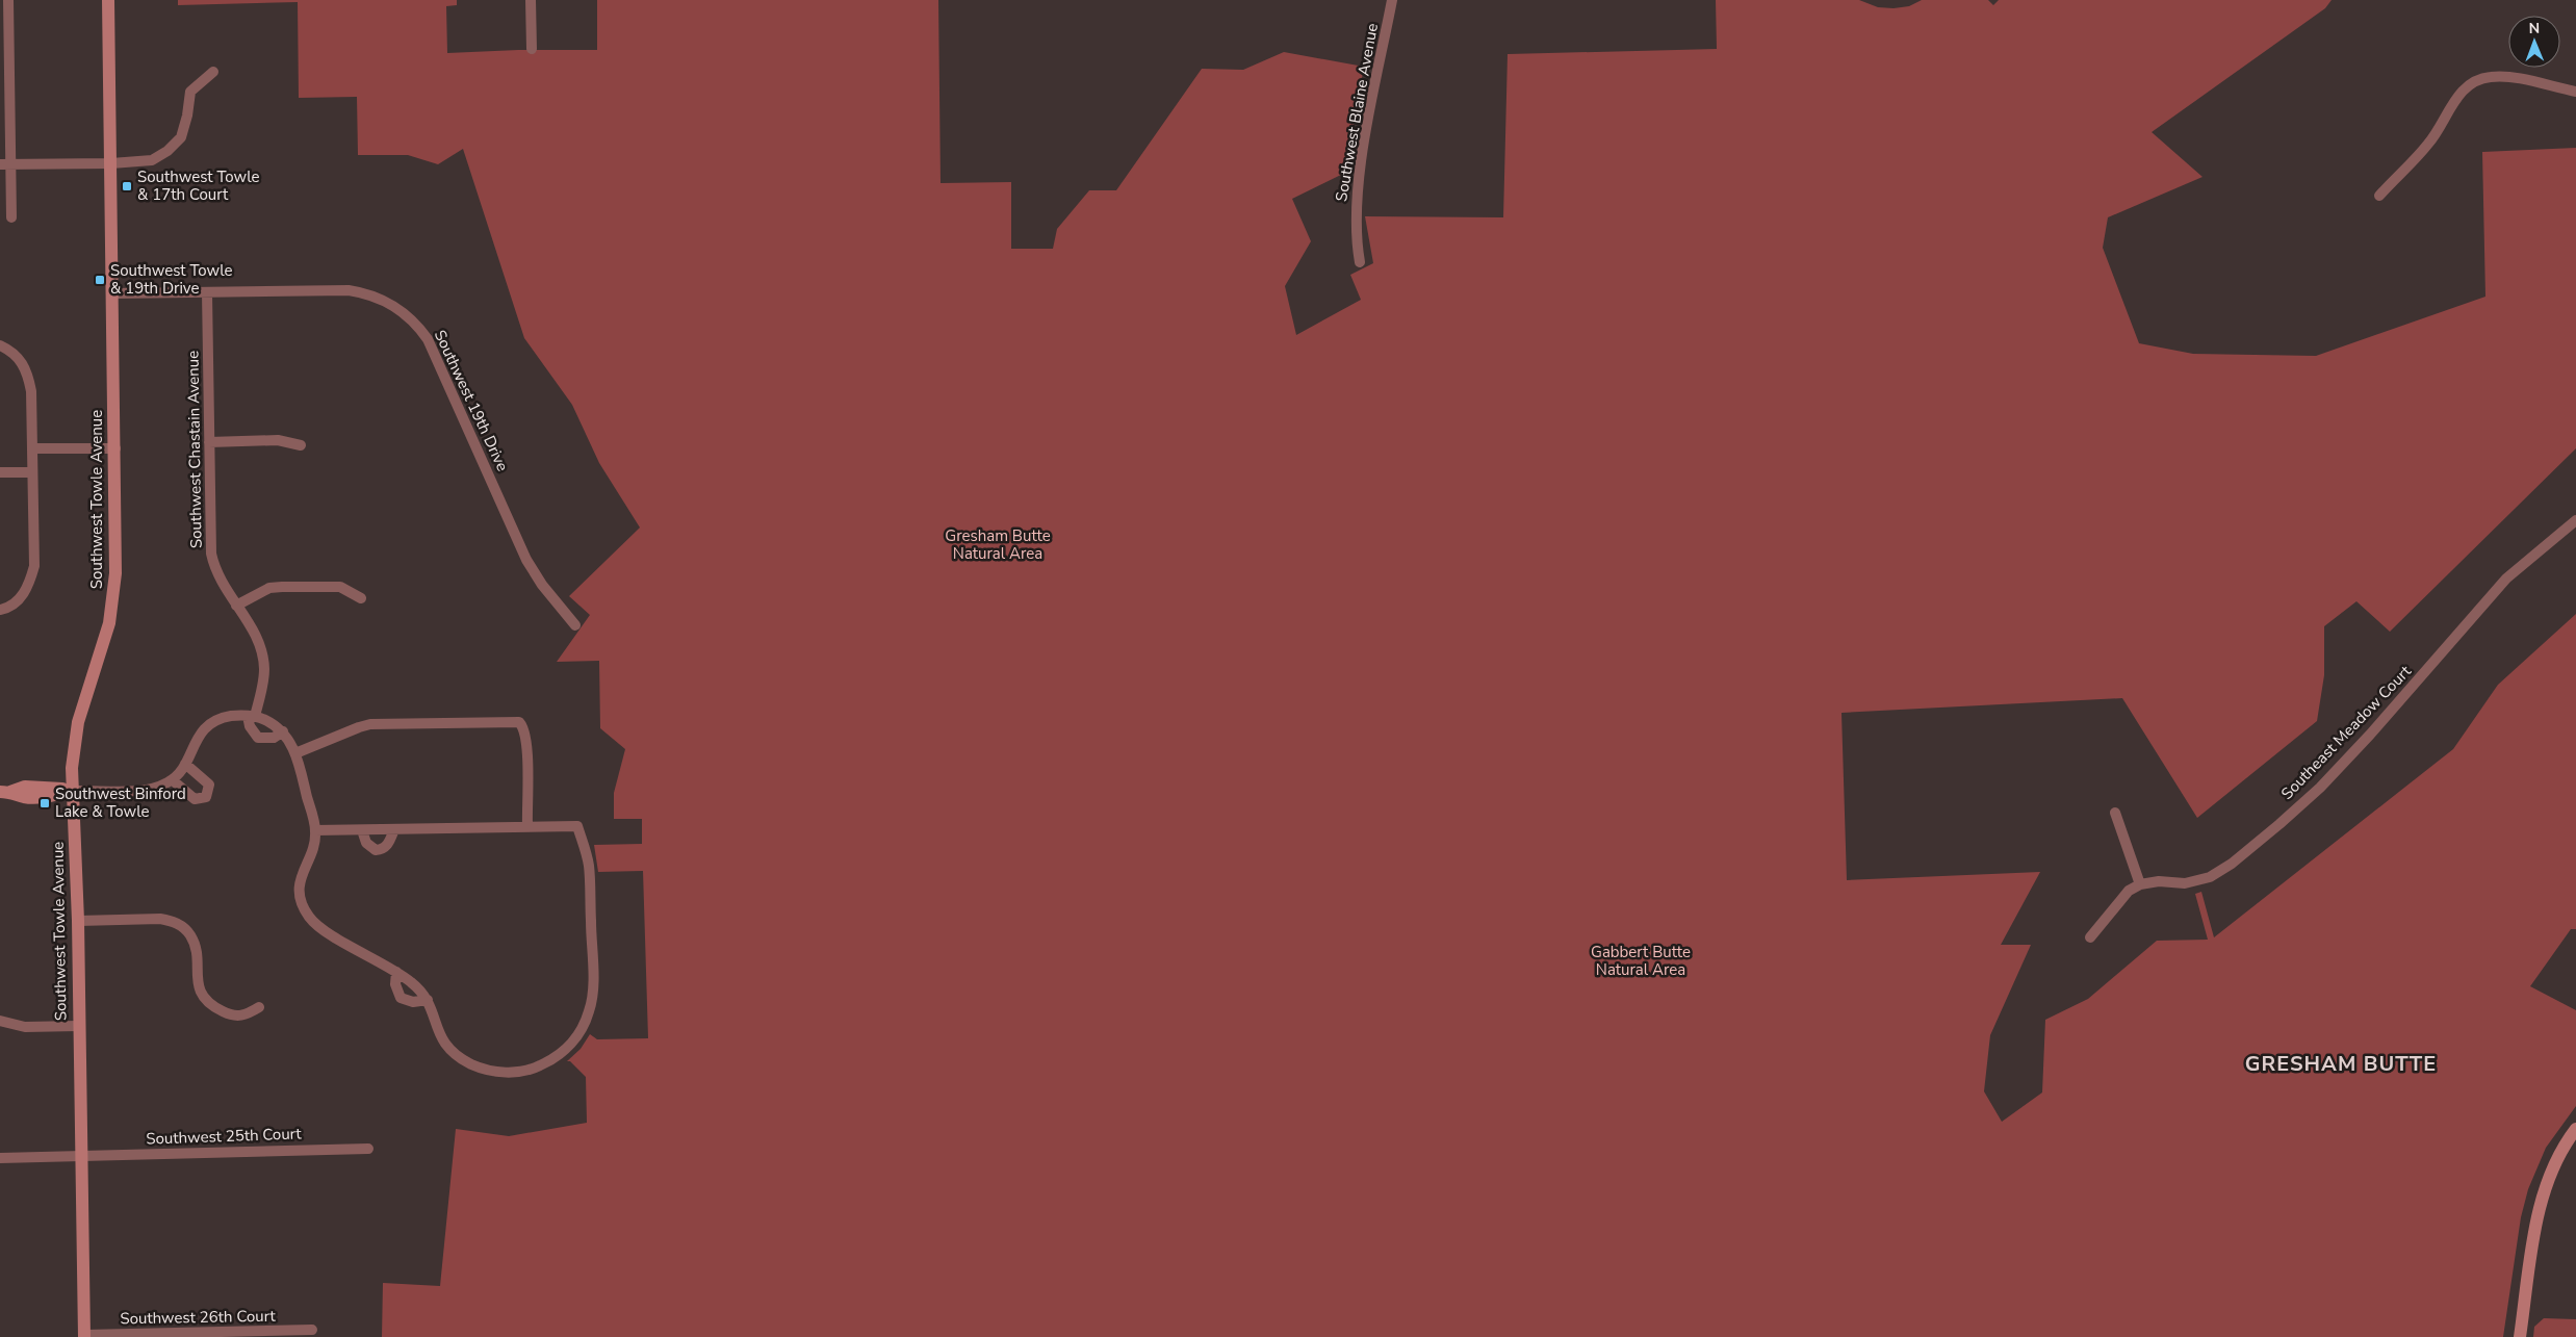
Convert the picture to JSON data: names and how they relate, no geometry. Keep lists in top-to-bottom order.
{
  "streets": {
    "main road": ["Southwest Towle Avenue"],
    "street": [
      "Southwest Blaine Avenue",
      "Southwest 19th Drive",
      "Southwest Chastain Avenue",
      "Southeast Meadow Court",
      "Southwest 25th Court",
      "Southwest 26th Court"
    ]
  },
  "crossings": [
    ["Southwest 19th Drive", "Southwest Chastain Avenue"],
    ["Southwest 19th Drive", "Southwest Towle Avenue"],
    ["Southwest Towle Avenue", "Southwest 25th Court"],
    ["Southwest Towle Avenue", "Southwest 26th Court"]
  ],
  "districts": ["GRESHAM BUTTE"],
  "parks": ["Gresham Butte Natural Area", "Gabbert Butte Natural Area"],
  "places": {
    "transit": ["Southwest Towle & 17th Court", "Southwest Towle & 19th Drive", "Southwest Binford Lake & Towle"]
  },
  "north": "top"
}
